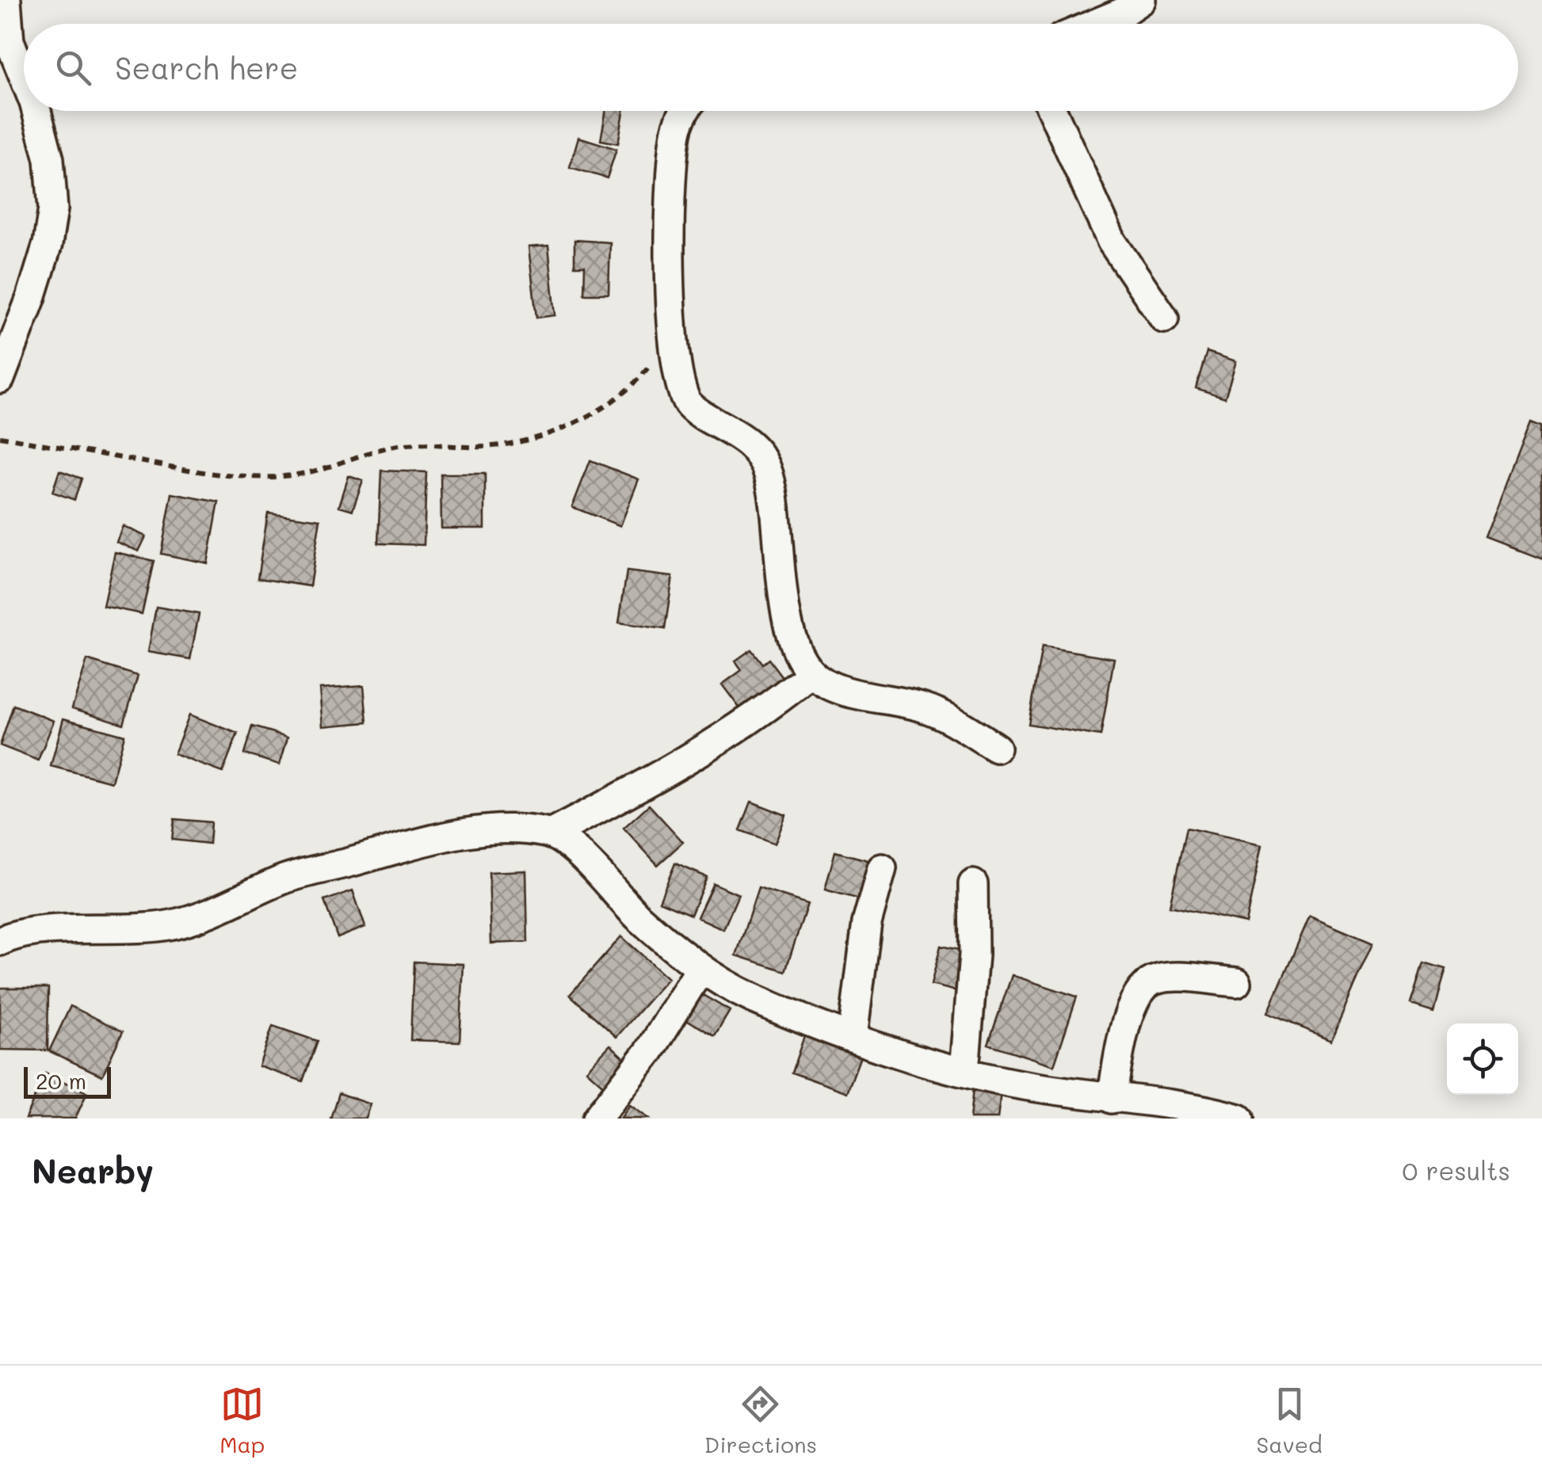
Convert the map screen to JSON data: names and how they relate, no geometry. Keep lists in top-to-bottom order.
{
  "scale_bar": "20 m",
  "page": {
    "search": "Search here",
    "scale": "20 m",
    "heading": ["Nearby", "0 results"],
    "nav": ["Map", "Directions", "Saved"]
  }
}
